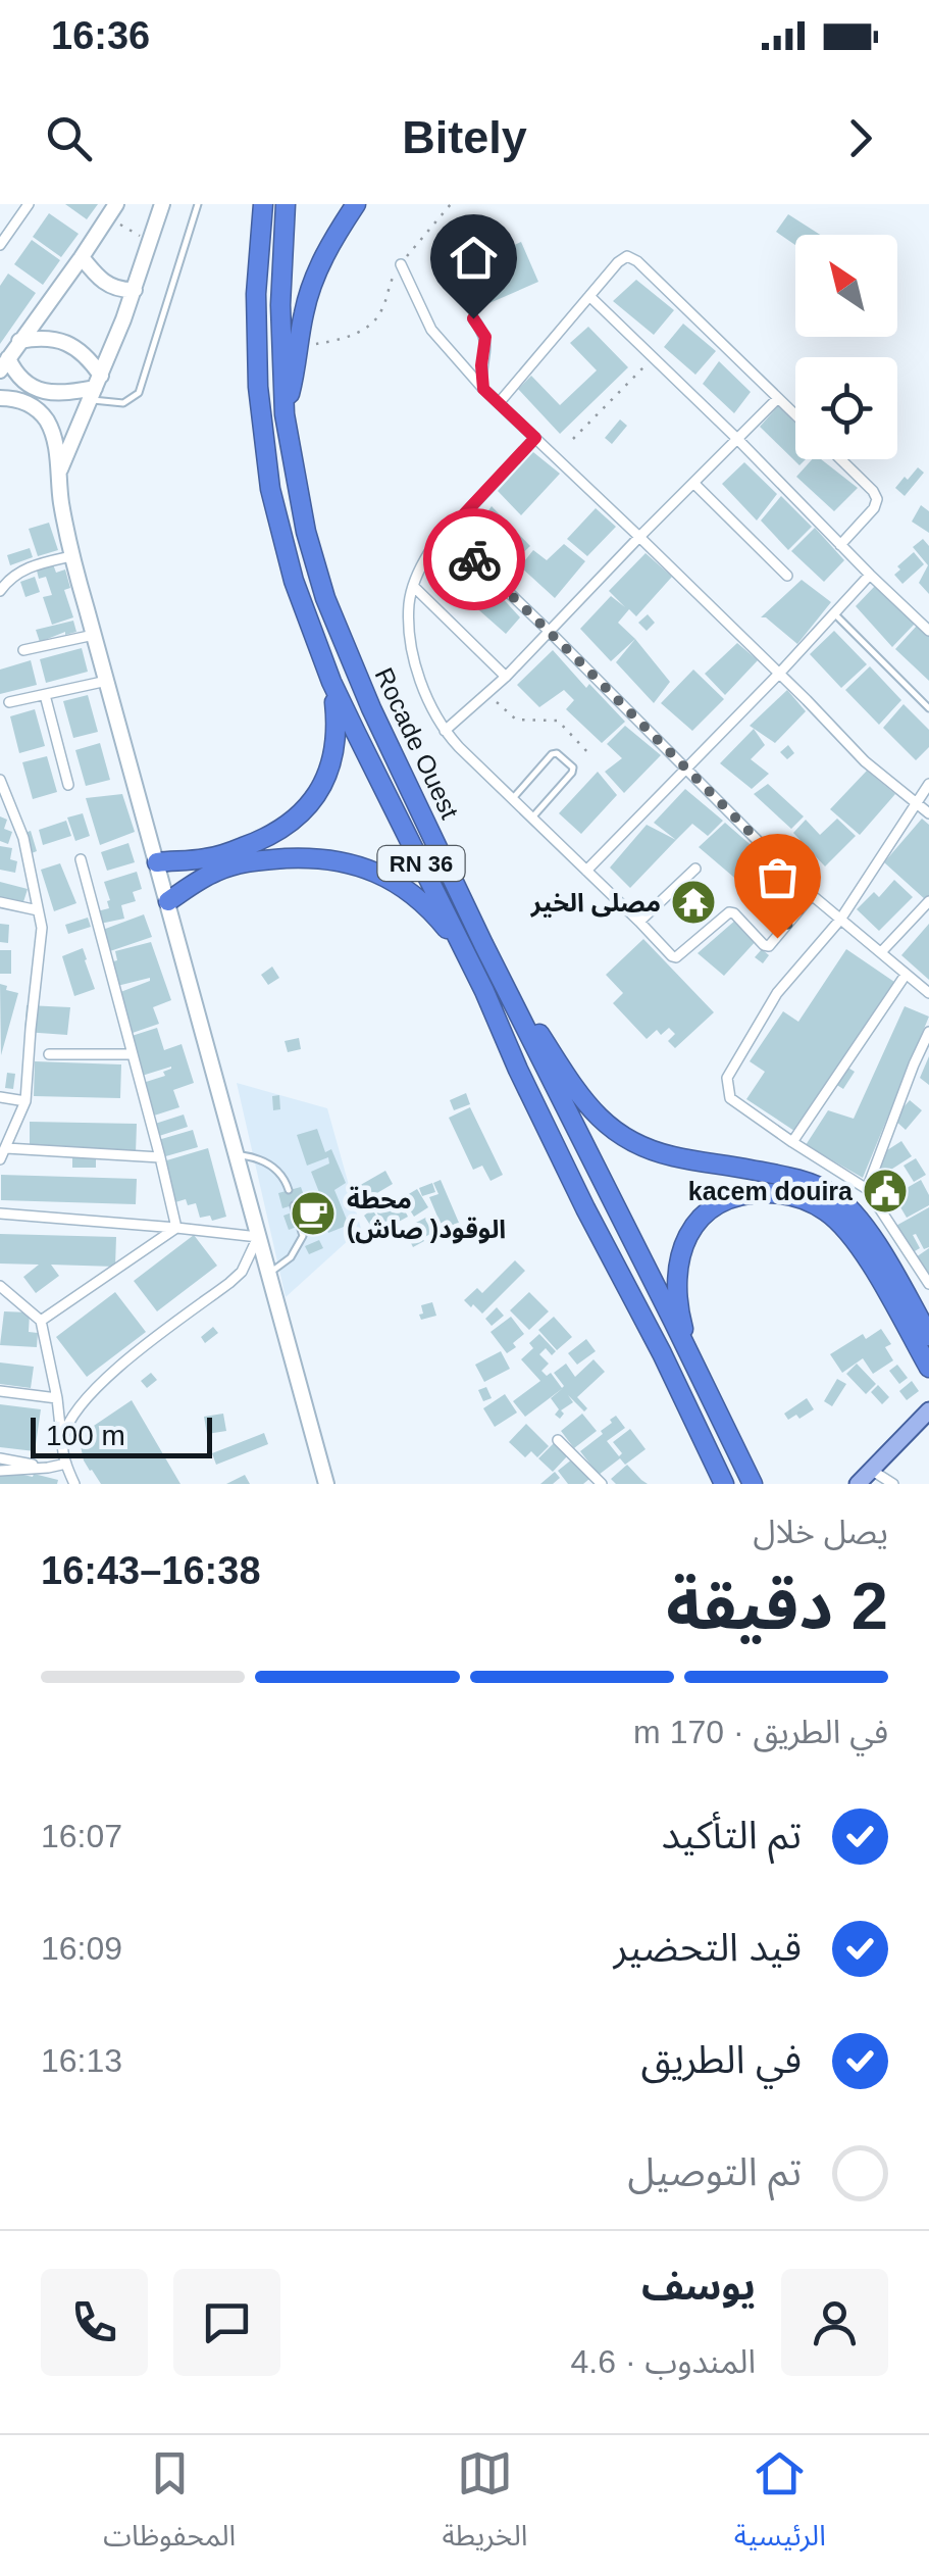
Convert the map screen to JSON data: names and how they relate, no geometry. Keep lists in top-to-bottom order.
{
  "streets": {
    "highway": ["Rocade Ouest", "RN 36"]
  },
  "places": {
    "temple": ["مصلى الخير"],
    "public building": ["kacem douira"],
    "cafe": ["محطة الوقود( صاش)"]
  },
  "scale_bar": "100 m",
  "north": "top left",
  "page": {
    "status": "16:36",
    "header": "Bitely",
    "scale": "100 m",
    "heading": ["2 دقيقة", "يصل خلال", "16:38–16:43"],
    "panel": ["يوسف", "المندوب · 4.6"],
    "bar": "في الطريق · 170 m",
    "list": [
      ["تم التأكيد", "16:07"],
      ["قيد التحضير", "16:09"],
      ["في الطريق", "16:13"],
      "تم التوصيل"
    ],
    "tabs": ["الرئيسية", "الخريطة", "المحفوظات"]
  }
}
